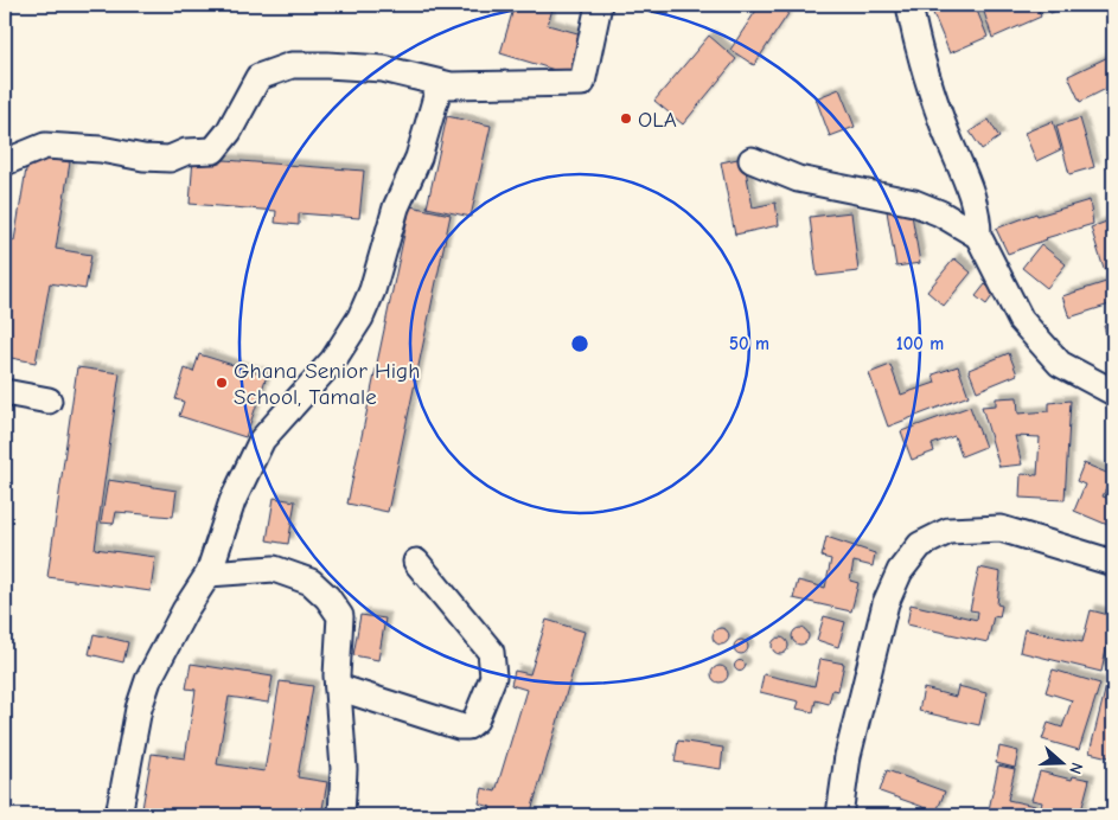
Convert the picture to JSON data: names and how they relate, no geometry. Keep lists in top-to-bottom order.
{
  "places": ["OLA", "Ghana Senior High School, Tamale"],
  "north": "right",
  "rings": ["50 m", "100 m"]
}
